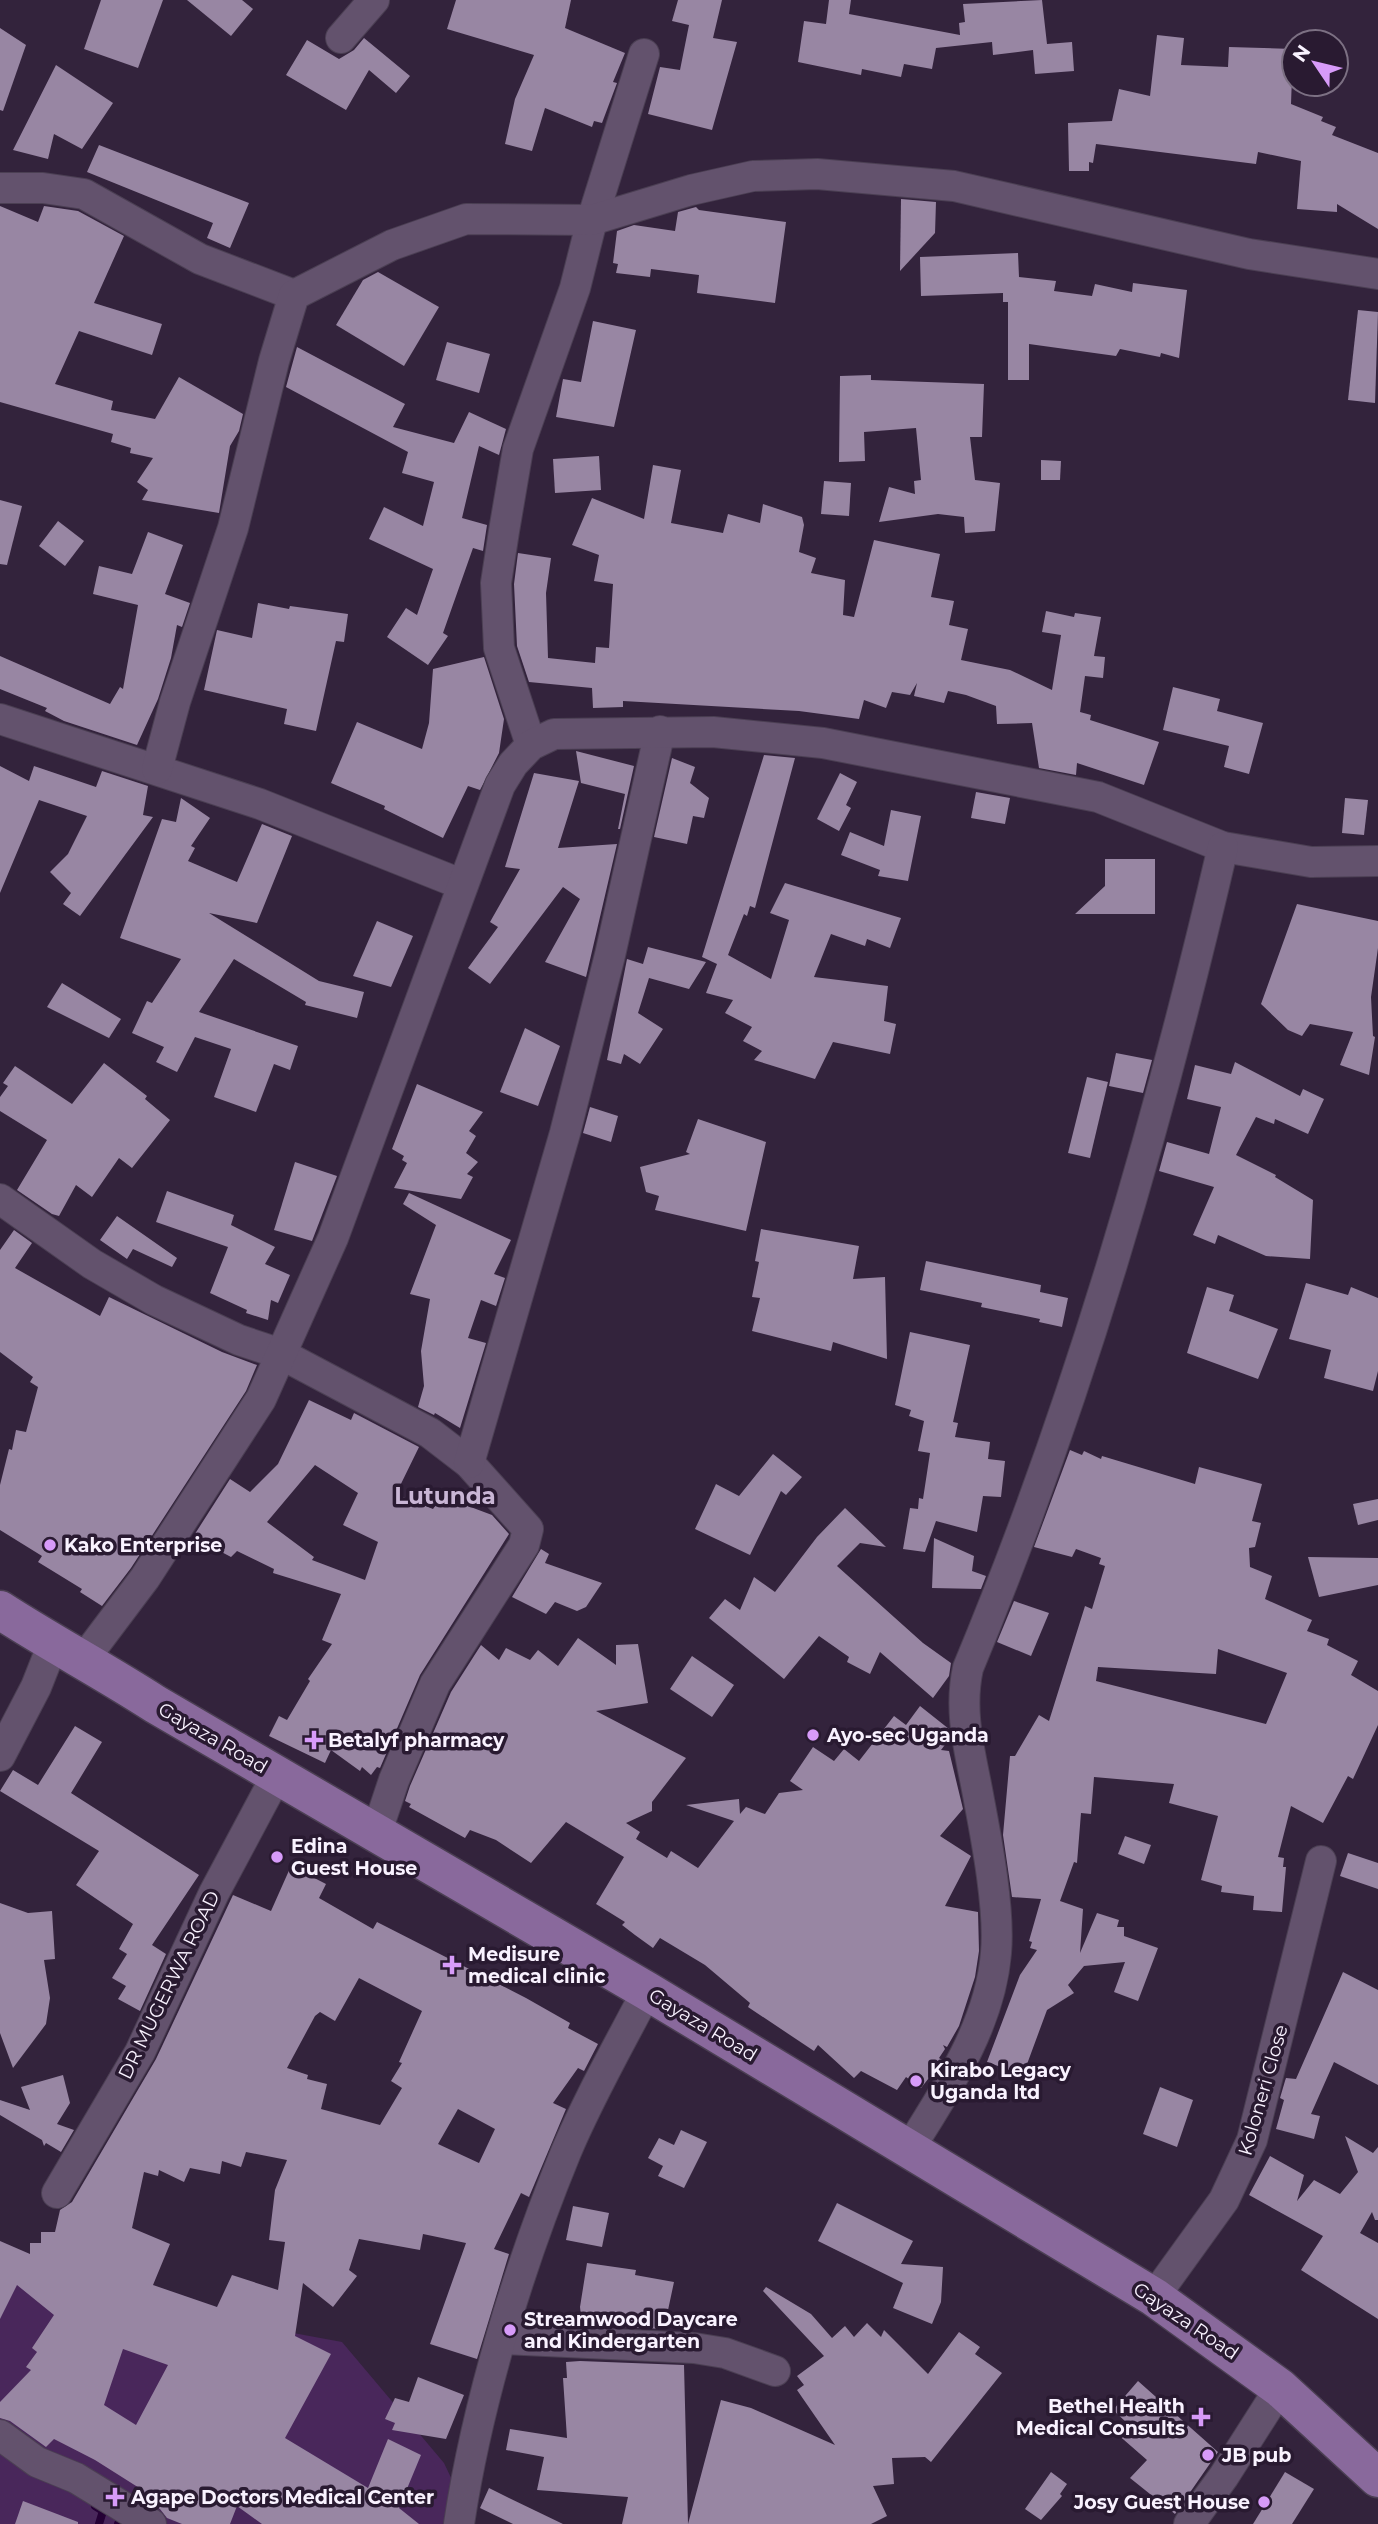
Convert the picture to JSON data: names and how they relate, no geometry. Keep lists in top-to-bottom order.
{
  "streets": {
    "main road": ["Gayaza Road"],
    "street": ["DR MUGERWA ROAD", "Koloneri Close"]
  },
  "crossings": [
    ["Gayaza Road", "DR MUGERWA ROAD"],
    ["Gayaza Road", "Koloneri Close"]
  ],
  "districts": ["Lutunda"],
  "places": {
    "other": [
      "Kako Enterprise",
      "Ayo-sec Uganda",
      "Edina Guest House",
      "Kirabo Legacy Uganda ltd",
      "Streamwood Daycare and Kindergarten",
      "JB pub",
      "Josy Guest House"
    ],
    "health": [
      "Betalyf pharmacy",
      "Medisure medical clinic",
      "Bethel Health Medical Consults",
      "Agape Doctors Medical Center"
    ]
  },
  "north": "top left"
}
